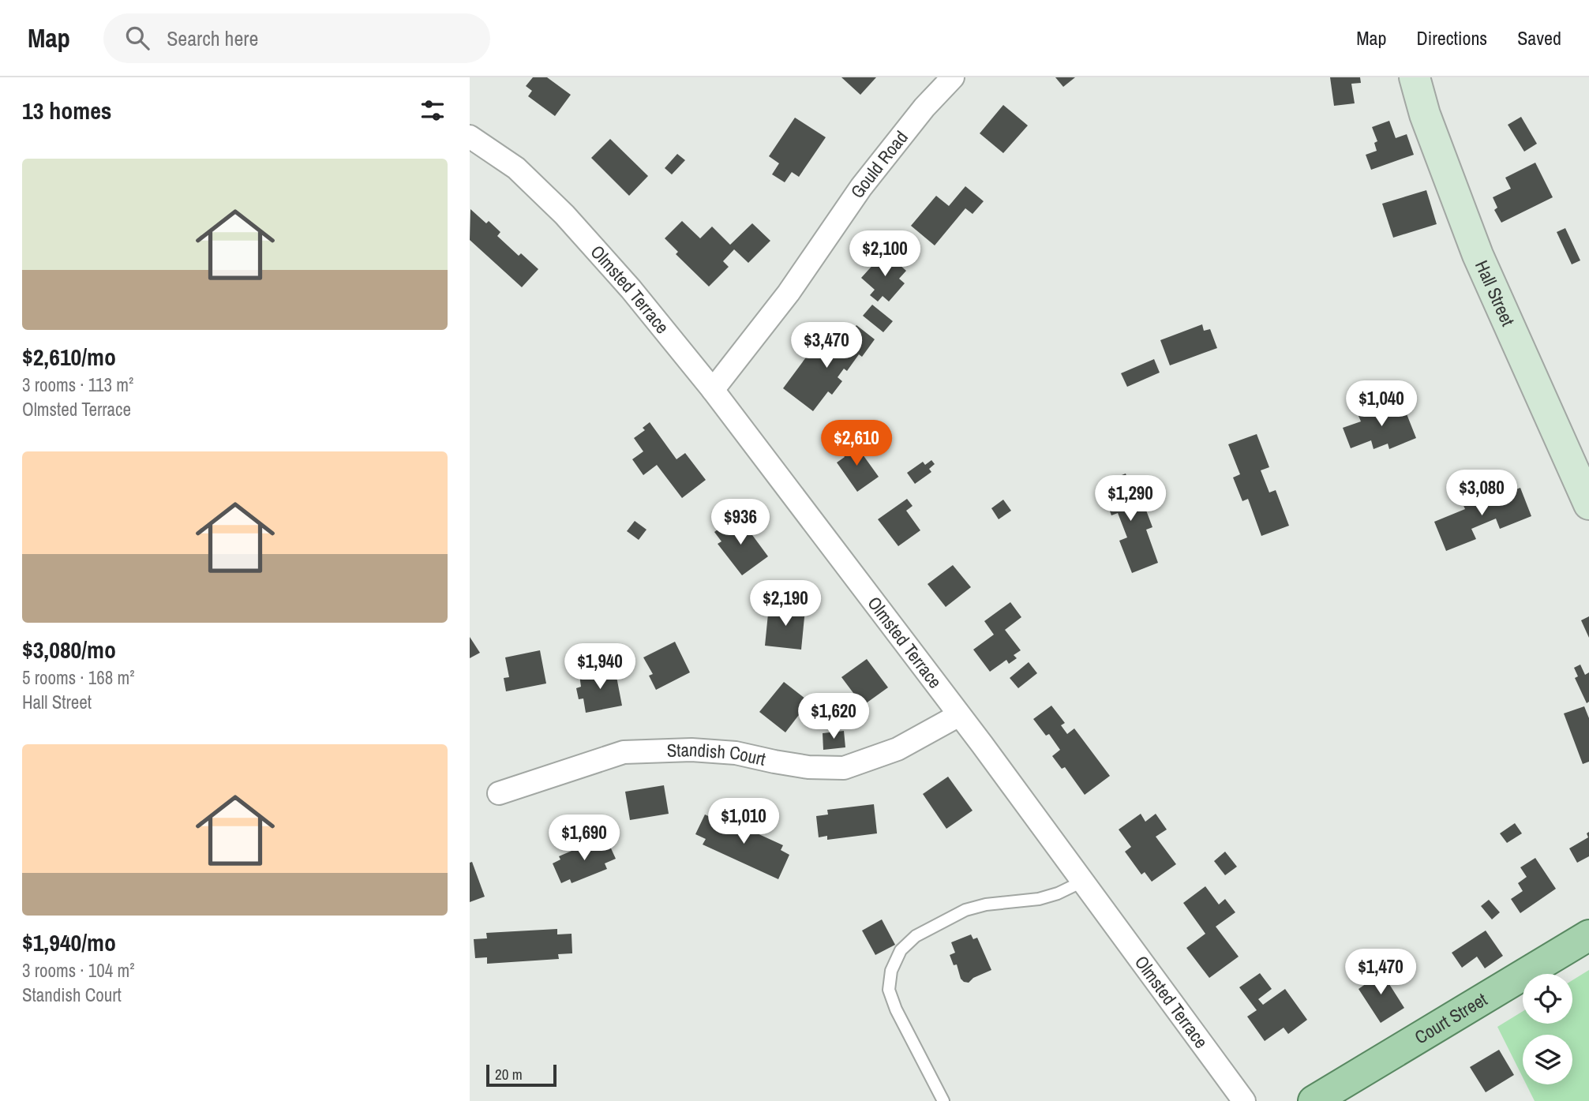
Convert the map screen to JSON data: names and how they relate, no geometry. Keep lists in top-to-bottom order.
{
  "streets": {
    "main road": ["Court Street"],
    "street": [
      "Gould Road",
      "Olmsted Terrace",
      "Hall Street",
      "Standish Court"
    ]
  },
  "crossings": [
    ["Gould Road", "Olmsted Terrace"],
    ["Olmsted Terrace", "Standish Court"]
  ],
  "scale_bar": "20 m",
  "page": {
    "header": "Map",
    "search": "Search here",
    "nav": ["Map", "Directions", "Saved"],
    "heading": "13 homes",
    "list": [
      {
        "name": "$2,610/mo",
        "note": "3 rooms · 113 m² · Olmsted Terrace"
      },
      {
        "name": "$3,080/mo",
        "note": "5 rooms · 168 m² · Hall Street"
      },
      {
        "name": "$1,940/mo",
        "note": "3 rooms · 104 m² · Standish Court"
      }
    ],
    "price": [
      "$2,100",
      "$3,470",
      "$1,040",
      "$2,610",
      "$3,080",
      "$1,290",
      "$936",
      "$2,190",
      "$1,940",
      "$1,620",
      "$1,010",
      "$1,690",
      "$1,470"
    ],
    "scale": "20 m"
  }
}
